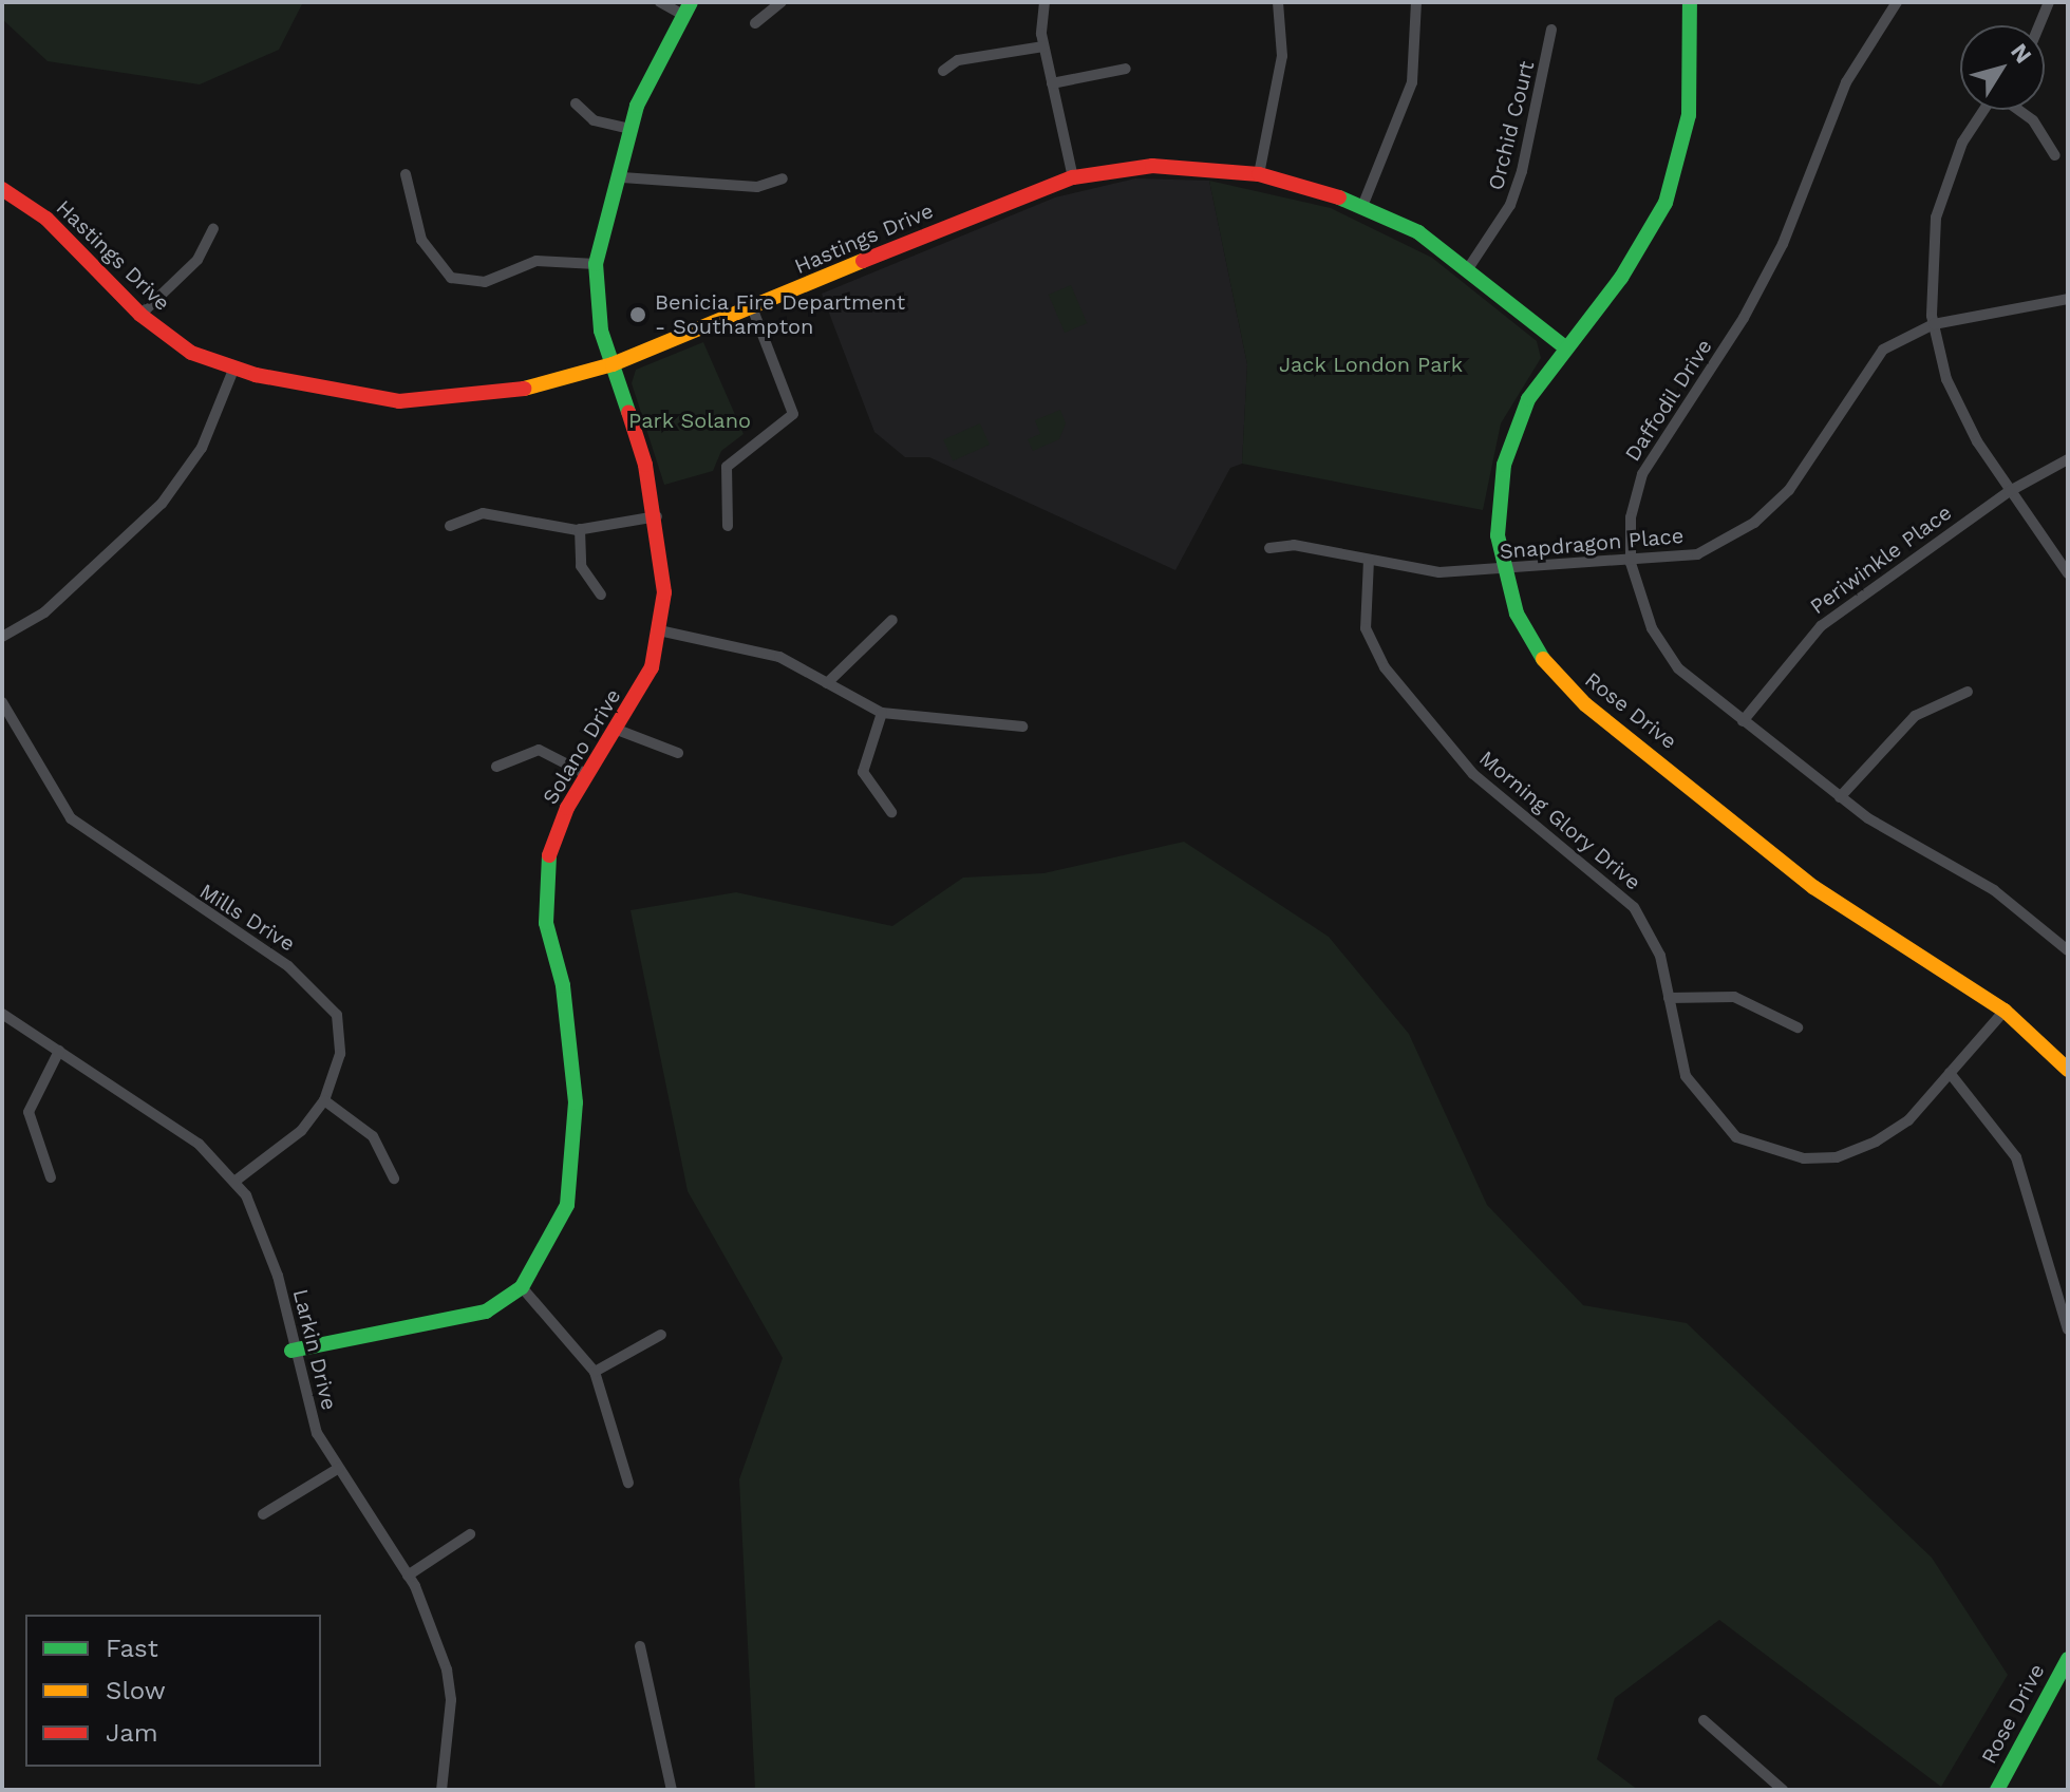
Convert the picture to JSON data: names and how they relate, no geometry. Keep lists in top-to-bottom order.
{
  "streets": {
    "street": [
      "Orchid Court",
      "Hastings Drive",
      "Daffodil Drive",
      "Snapdragon Place",
      "Periwinkle Place",
      "Rose Drive",
      "Solano Drive",
      "Morning Glory Drive",
      "Mills Drive",
      "Larkin Drive"
    ]
  },
  "crossings": [
    ["Orchid Court", "Hastings Drive"],
    ["Hastings Drive", "Rose Drive"],
    ["Hastings Drive", "Solano Drive"],
    ["Daffodil Drive", "Snapdragon Place"],
    ["Daffodil Drive", "Periwinkle Place"],
    ["Snapdragon Place", "Rose Drive"],
    ["Snapdragon Place", "Morning Glory Drive"],
    ["Rose Drive", "Morning Glory Drive"],
    ["Mills Drive", "Larkin Drive"]
  ],
  "parks": ["Jack London Park", "Park Solano"],
  "places": ["Benicia Fire Department - Southampton"],
  "legend": ["Fast", "Slow", "Jam"],
  "north": "top right"
}
